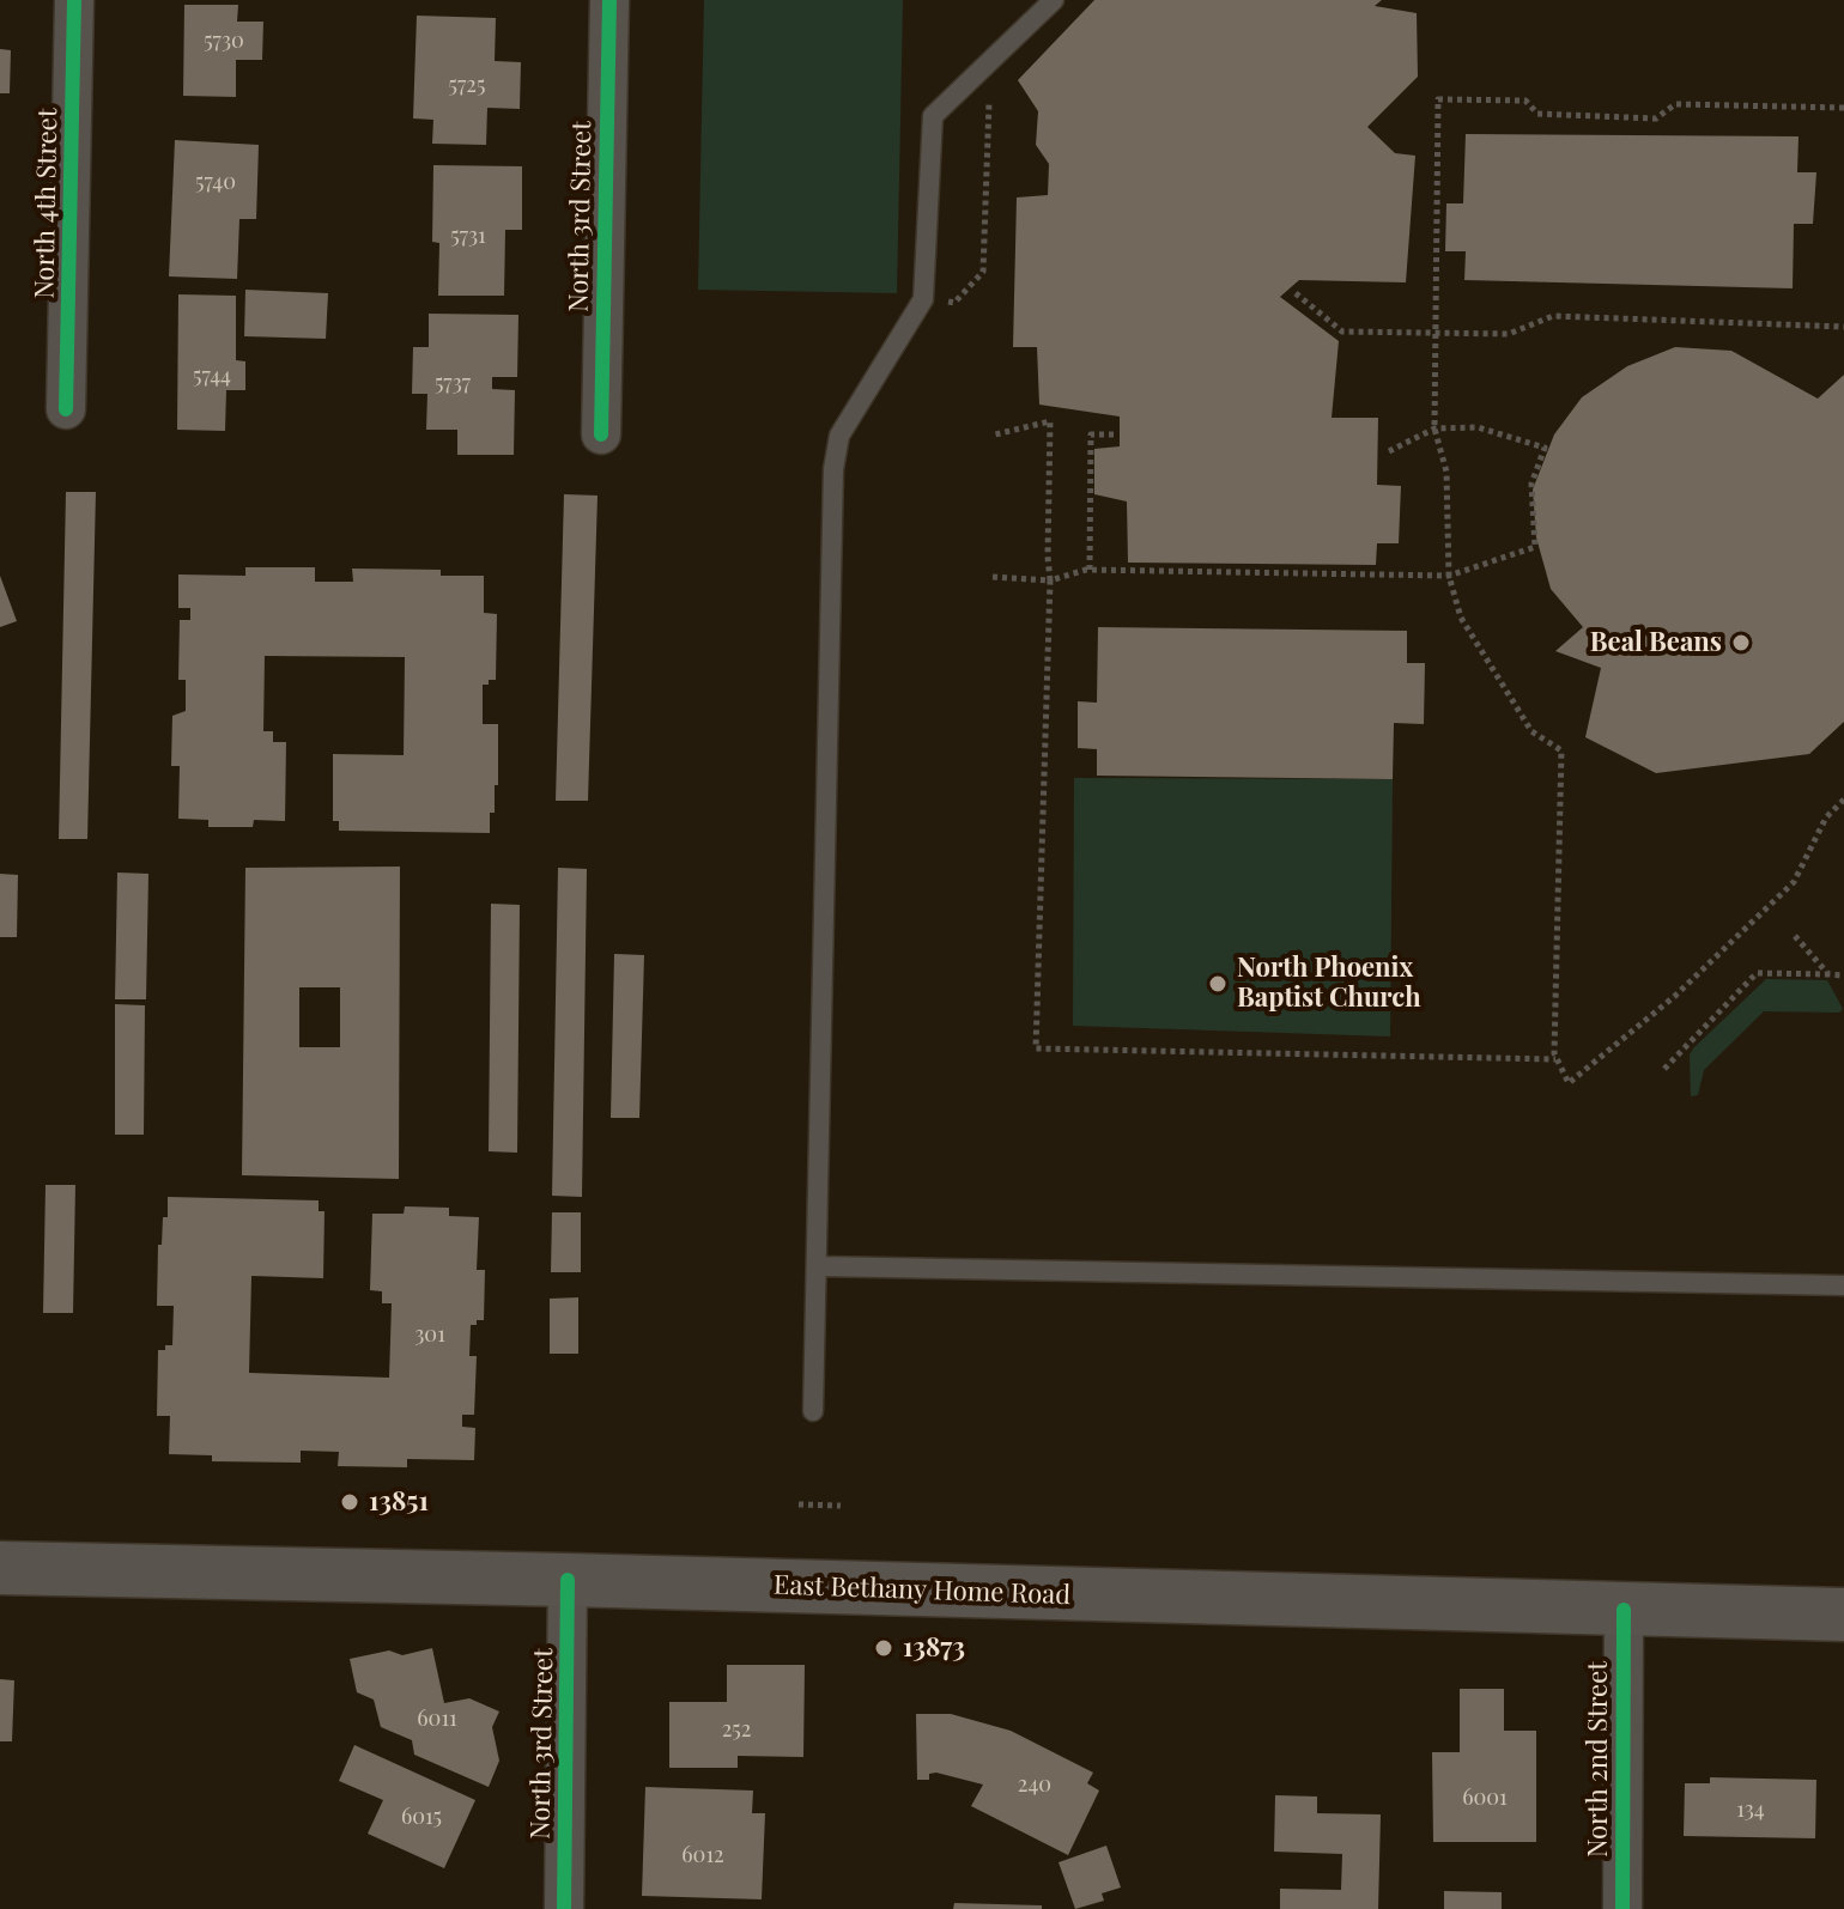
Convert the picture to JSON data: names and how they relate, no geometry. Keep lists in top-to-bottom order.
{
  "streets": {
    "main road": ["East Bethany Home Road"],
    "street": ["North 4th Street", "North 3rd Street", "North 2nd Street"]
  },
  "crossings": [
    ["North 3rd Street", "East Bethany Home Road"],
    ["East Bethany Home Road", "North 2nd Street"]
  ],
  "places": [
    "Beal Beans",
    "North Phoenix Baptist Church",
    "13851",
    "13873"
  ],
  "house_numbers": [
    "5730",
    "5725",
    "5740",
    "5731",
    "5744",
    "5737",
    "301",
    "6011",
    "252",
    "240",
    "6001",
    "134",
    "6015",
    "6012"
  ]
}
